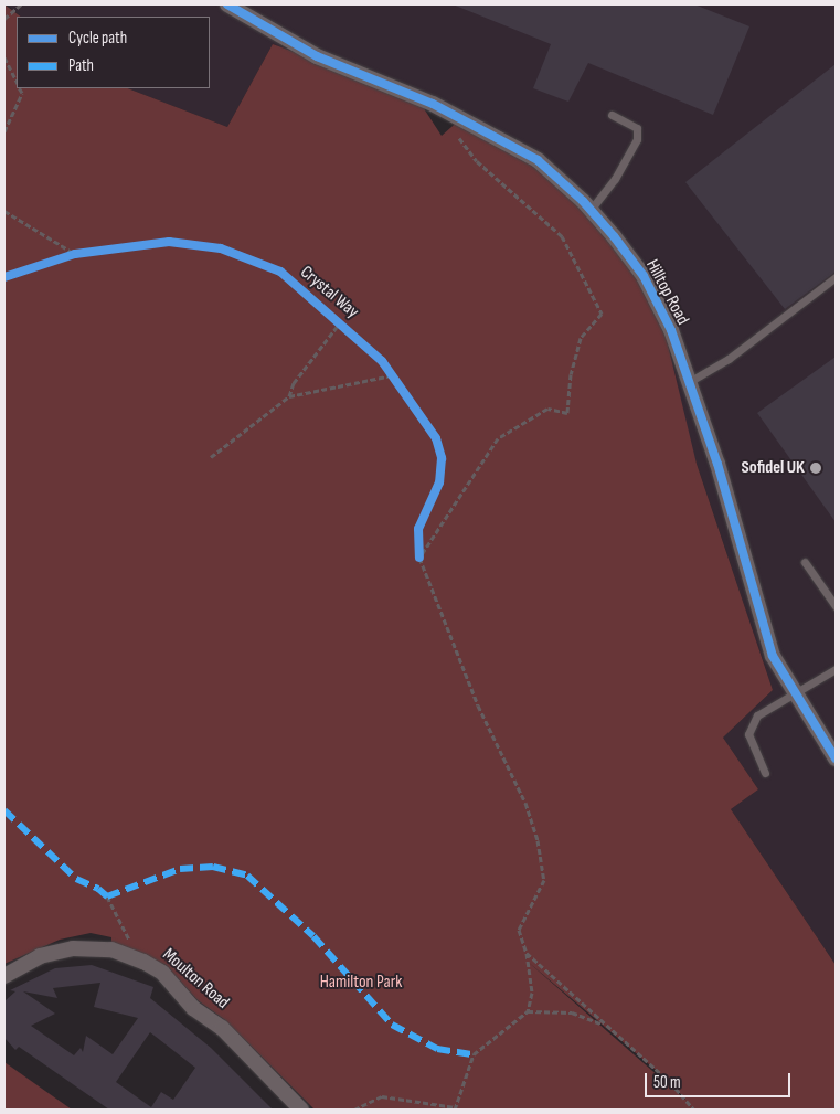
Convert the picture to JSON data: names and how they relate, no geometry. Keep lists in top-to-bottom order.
{
  "streets": {
    "street": ["Hilltop Road", "Moulton Road"],
    "cycle path": ["Crystal Way"]
  },
  "parks": ["Hamilton Park"],
  "places": ["Sofidel UK"],
  "legend": ["Cycle path", "Path"],
  "scale_bar": "50 m"
}
